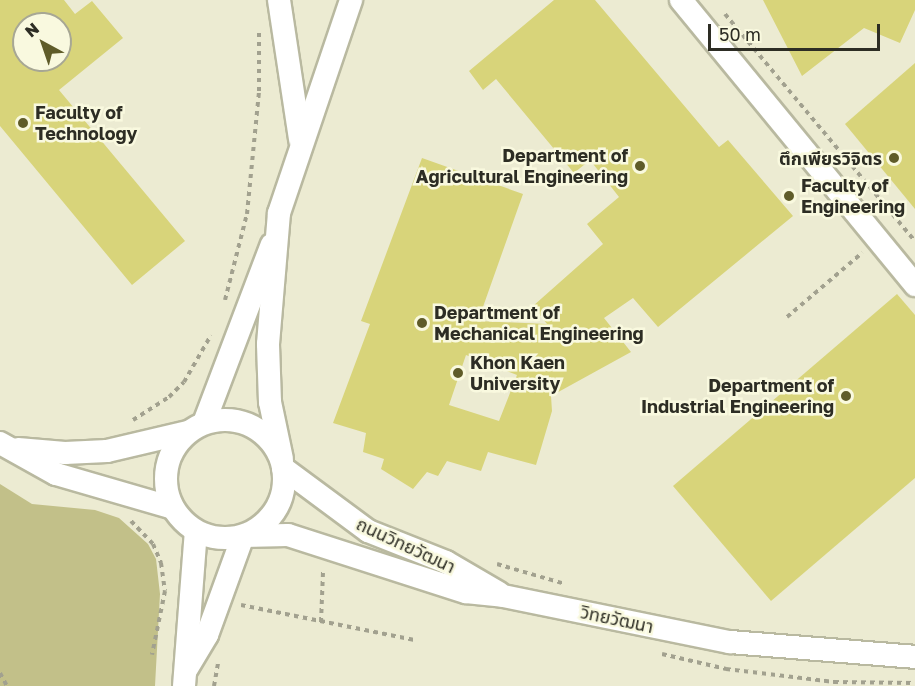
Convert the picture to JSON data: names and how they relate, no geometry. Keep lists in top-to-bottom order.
{
  "streets": {
    "street": ["ถนนวิทยวัฒนา", "วิทยวัฒนา"]
  },
  "crossings": [
    ["ถนนวิทยวัฒนา", "วิทยวัฒนา"]
  ],
  "places": [
    "Faculty of Technology",
    "ตึกเพียรวิจิตร",
    "Department of Agricultural Engineering",
    "Faculty of Engineering",
    "Department of Mechanical Engineering",
    "Khon Kaen University",
    "Department of Industrial Engineering"
  ],
  "scale_bar": "50 m",
  "north": "top left"
}
